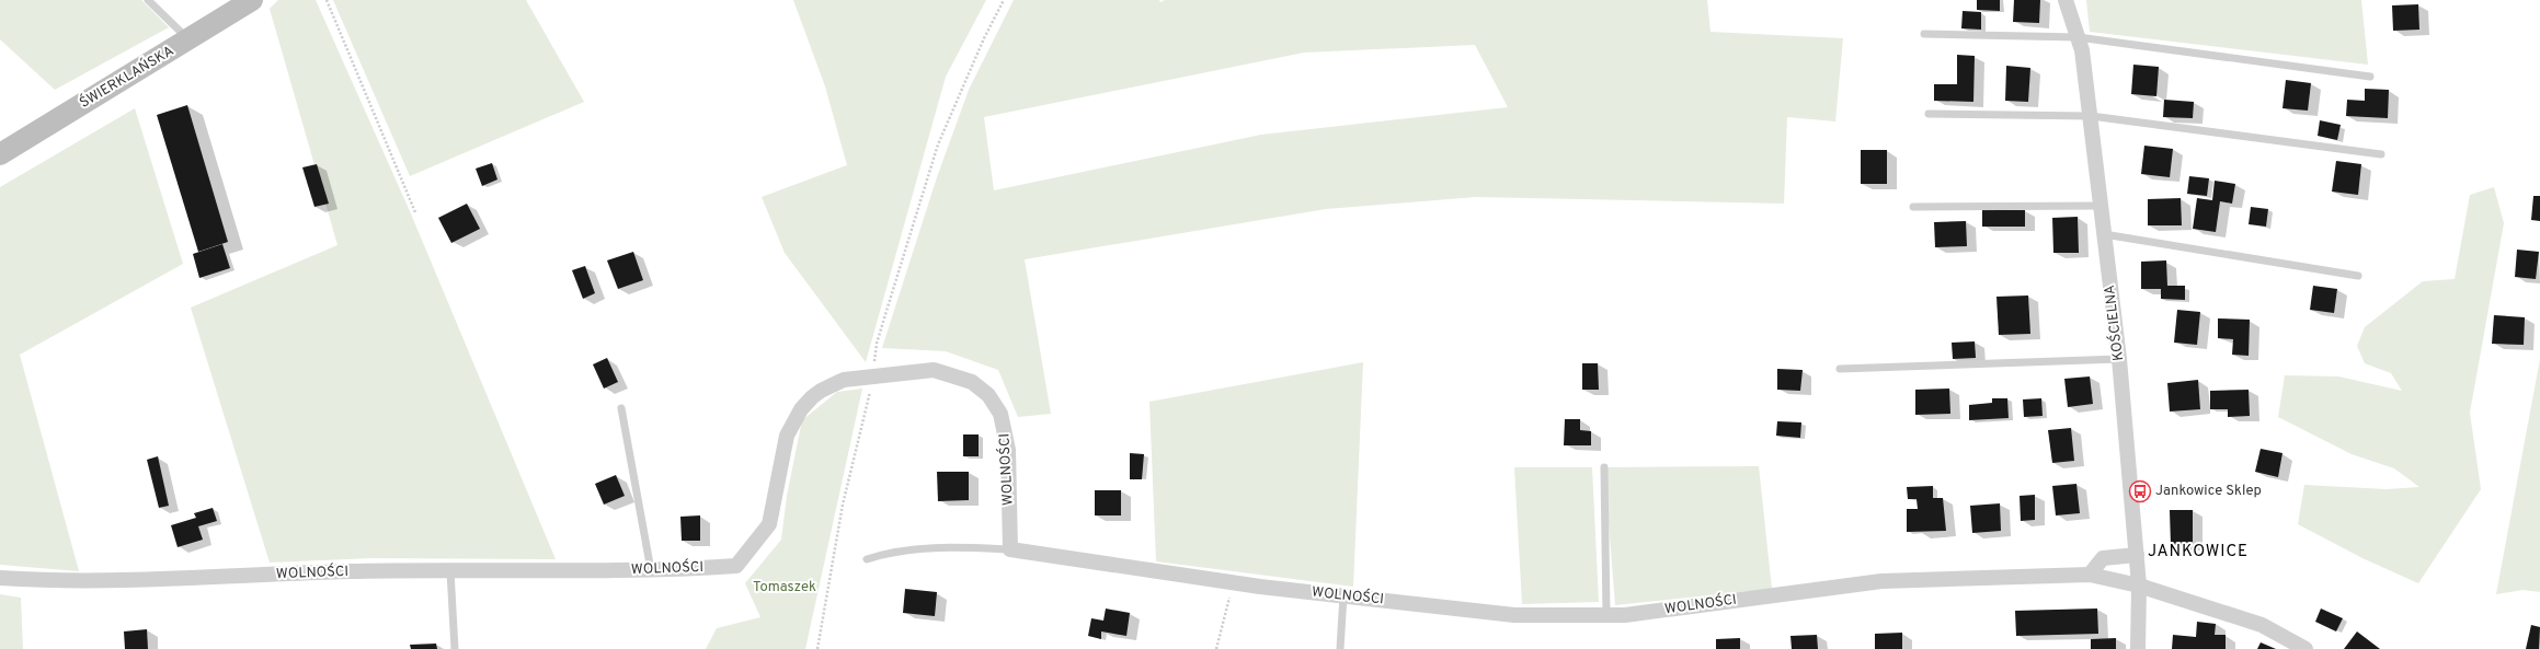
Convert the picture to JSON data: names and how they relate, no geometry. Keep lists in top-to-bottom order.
{
  "streets": {
    "main road": ["ŚWIERKLAŃSKA"],
    "street": ["KOŚCIELNA", "WOLNOŚCI"]
  },
  "crossings": [
    ["KOŚCIELNA", "WOLNOŚCI"]
  ],
  "districts": ["JANKOWICE"],
  "parks": ["Tomaszek"],
  "places": {
    "bus stop": ["Jankowice Sklep"]
  }
}
